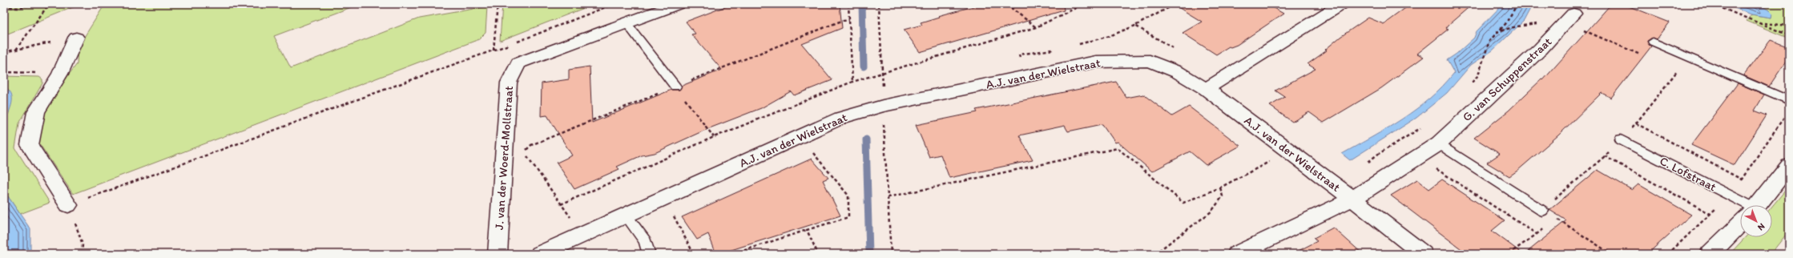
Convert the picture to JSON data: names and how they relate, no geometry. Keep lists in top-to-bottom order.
{
  "streets": {
    "street": ["A.J. van der Wielstraat", "G. van Schuppenstraat", "J. van der Woerd-Mollstraat"],
    "lane": ["C. Lofstraat"]
  },
  "crossings": [
    ["A.J. van der Wielstraat", "G. van Schuppenstraat"]
  ],
  "north": "bottom right"
}
